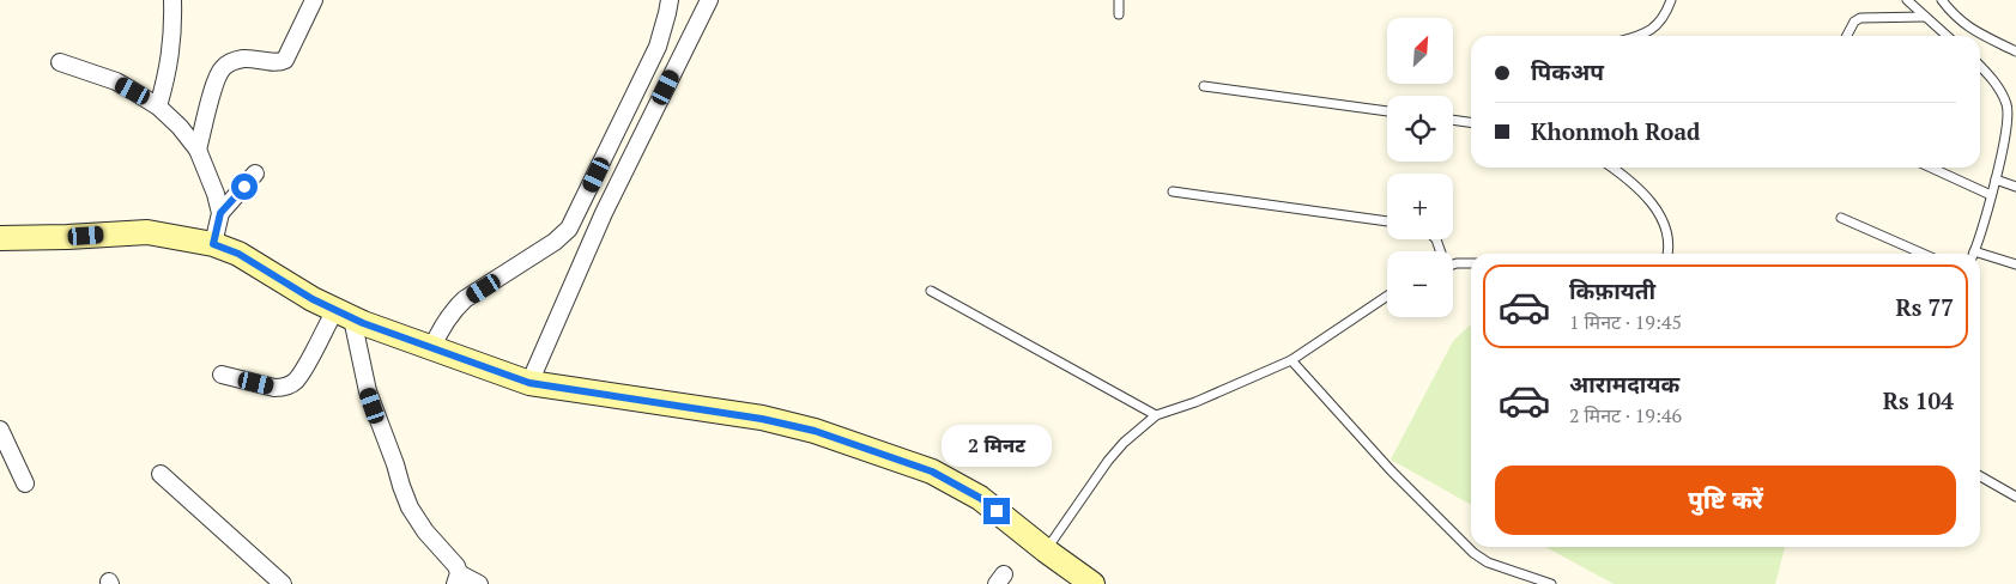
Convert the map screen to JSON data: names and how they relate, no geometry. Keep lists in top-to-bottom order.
{
  "north": "top right",
  "page": {
    "map_buttons": ["+", "−"],
    "banner": ["पिकअप", "Khonmoh Road"],
    "list": [
      {
        "name": "किफ़ायती",
        "note": "1 मिनट · 19:45",
        "value": "Rs 77"
      },
      {
        "name": "आरामदायक",
        "note": "2 मिनट · 19:46",
        "value": "Rs 104"
      }
    ],
    "bubble": "2 मिनट",
    "buttons": "पुष्टि करें"
  }
}
